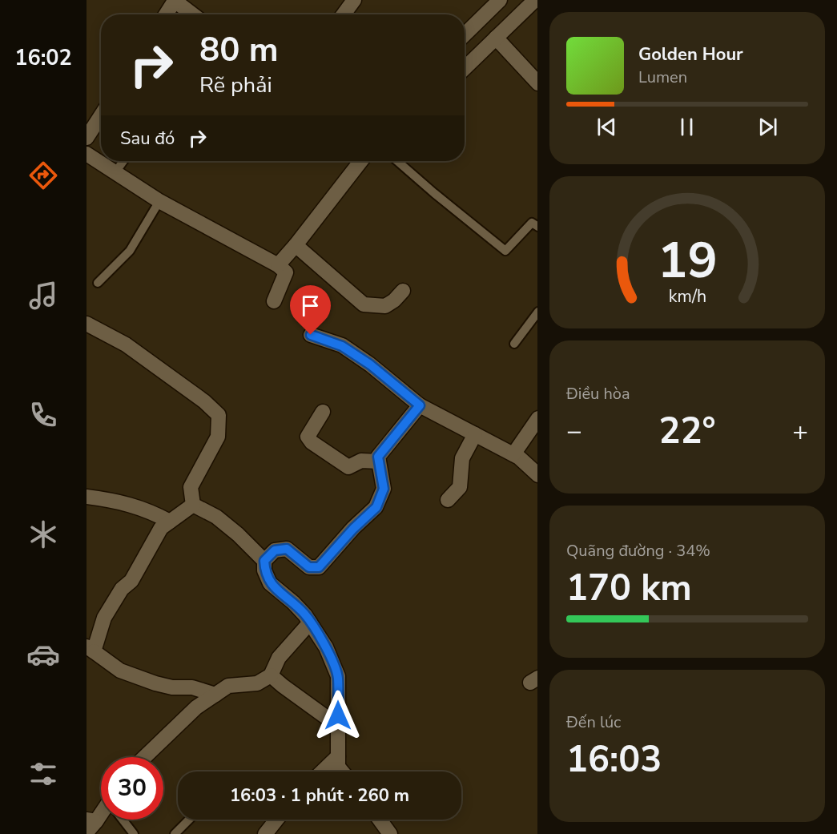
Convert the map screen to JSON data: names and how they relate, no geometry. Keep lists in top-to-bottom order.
{
  "page": {
    "tabs": "16:02",
    "turn": ["80 m", "Rẽ phải"],
    "song": ["Golden Hour", "Lumen"],
    "then": "Sau đó",
    "tile": [
      "Điều hòa",
      ["Quãng đường · 34%", "170 km"],
      ["Đến lúc", "16:03"]
    ],
    "heat": ["−", "22°", "+"],
    "limit": "30",
    "trip": "16:03 · 1 phút · 260 m",
    "gauge": ["19", "km/h"]
  }
}
